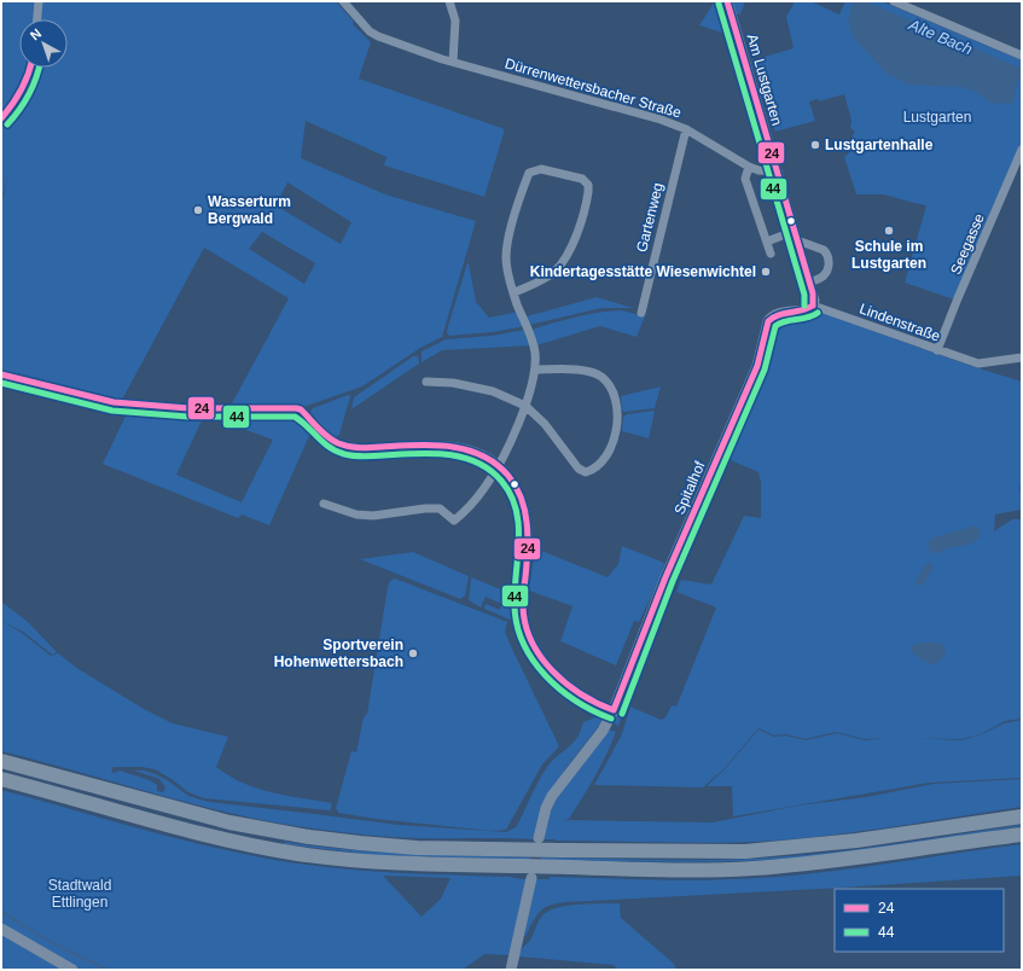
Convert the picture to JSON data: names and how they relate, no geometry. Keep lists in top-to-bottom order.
{
  "streets": {
    "street": [
      "Am Lustgarten",
      "Dürrenwettersbacher Straße",
      "Gartenweg",
      "Seegasse",
      "Lindenstraße",
      "Spitalhof"
    ]
  },
  "crossings": [
    ["Am Lustgarten", "Dürrenwettersbacher Straße"],
    ["Am Lustgarten", "Lindenstraße"],
    ["Am Lustgarten", "Spitalhof"],
    ["Dürrenwettersbacher Straße", "Gartenweg"],
    ["Seegasse", "Lindenstraße"],
    ["Lindenstraße", "Spitalhof"]
  ],
  "water": ["Alte Bach"],
  "parks": ["Lustgarten", "Stadtwald Ettlingen"],
  "places": [
    "Lustgartenhalle",
    "Wasserturm Bergwald",
    "Schule im Lustgarten",
    "Kindertagesstätte Wiesenwichtel",
    "Sportverein Hohenwettersbach"
  ],
  "lines": ["transit line 24", "transit line 44"],
  "legend": ["24", "44"],
  "north": "top left"
}
